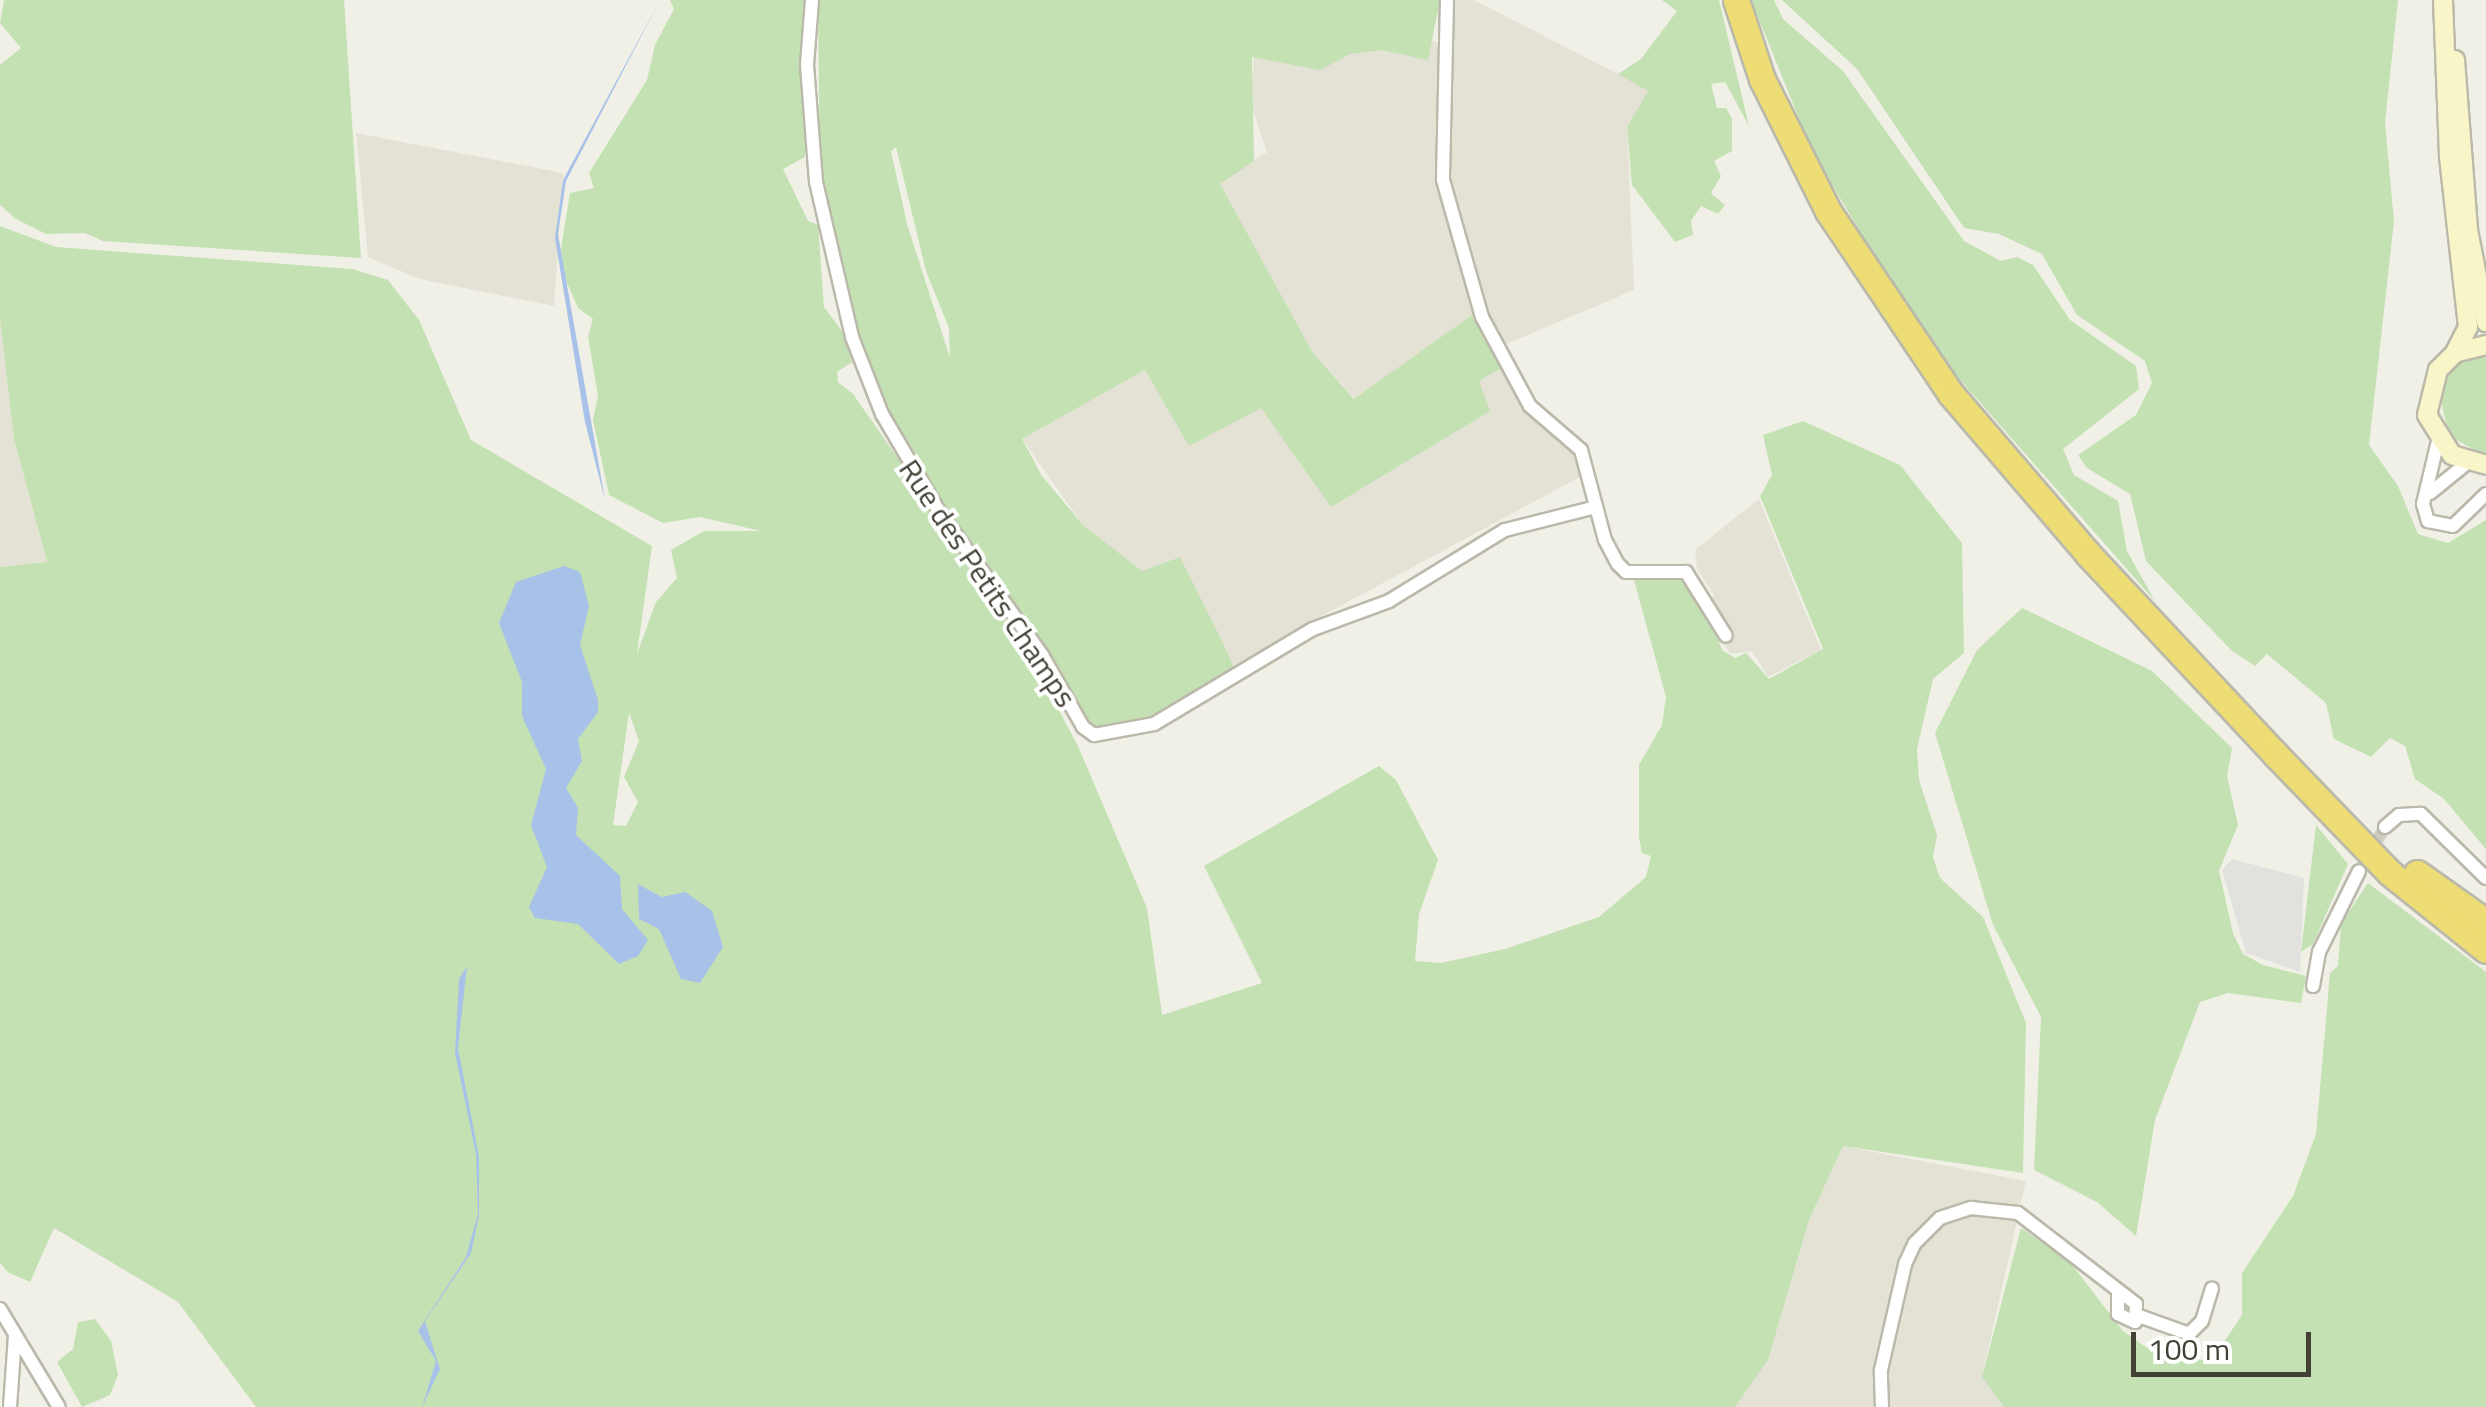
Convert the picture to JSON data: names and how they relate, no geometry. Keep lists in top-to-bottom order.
{
  "streets": {
    "street": ["Rue des Petits Champs"]
  },
  "scale_bar": "100 m"
}
